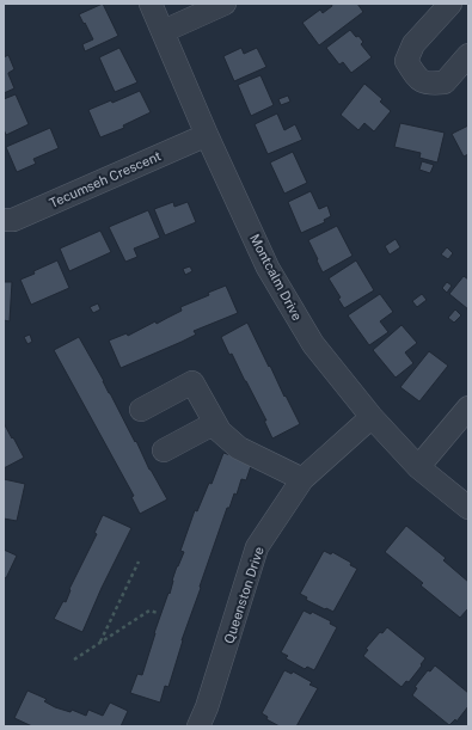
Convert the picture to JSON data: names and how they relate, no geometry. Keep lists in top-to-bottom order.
{
  "streets": {
    "street": ["Tecumseh Crescent", "Montcalm Drive", "Queenston Drive"]
  },
  "crossings": [
    ["Tecumseh Crescent", "Montcalm Drive"],
    ["Montcalm Drive", "Queenston Drive"]
  ]
}
